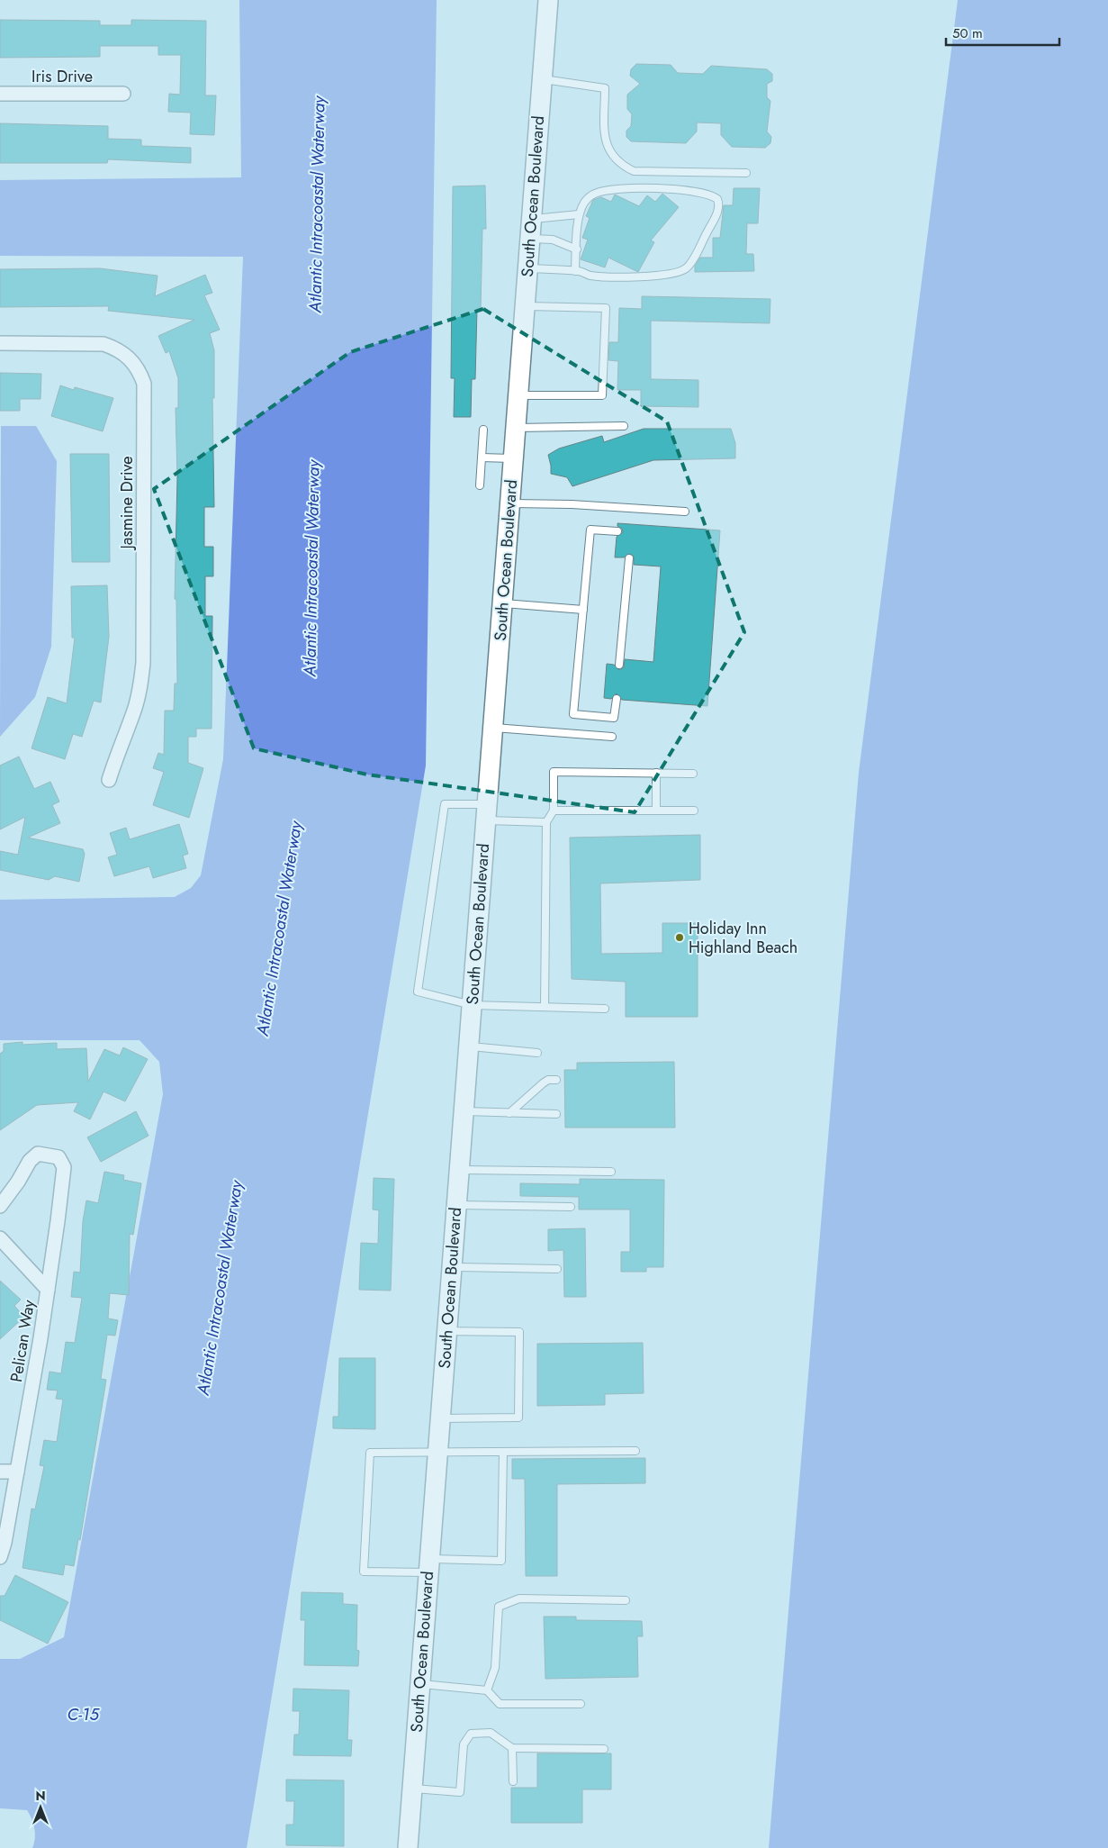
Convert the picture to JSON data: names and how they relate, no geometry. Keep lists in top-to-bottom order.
{
  "streets": {
    "main road": ["South Ocean Boulevard"],
    "street": ["Iris Drive", "Jasmine Drive", "Pelican Way"]
  },
  "water": ["Atlantic Intracoastal Waterway", "C-15"],
  "places": ["Holiday Inn Highland Beach"],
  "scale_bar": "50 m",
  "north": "top"
}
